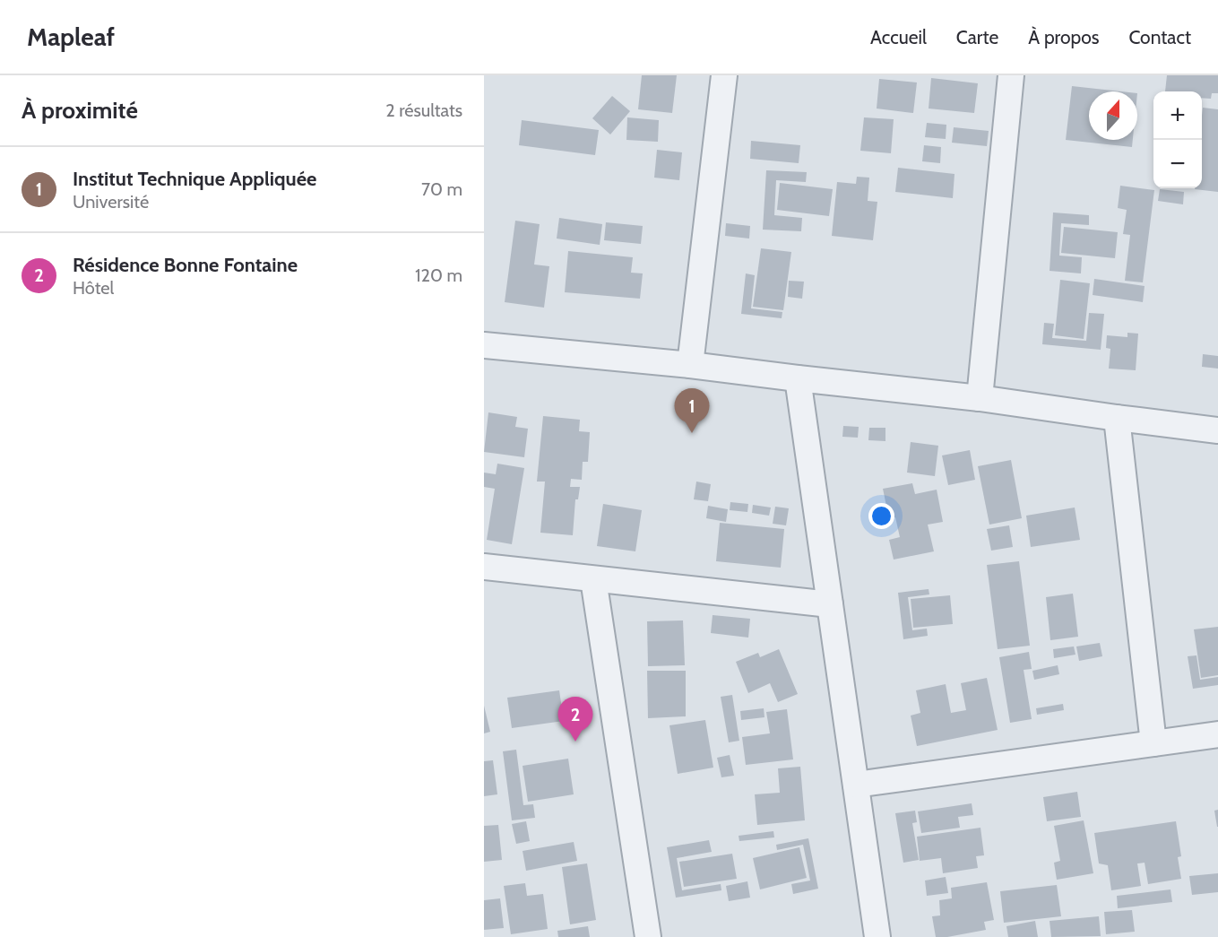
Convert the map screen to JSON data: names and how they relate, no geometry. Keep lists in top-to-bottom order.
{
  "north": "top",
  "page": {
    "header": "Mapleaf",
    "nav": [
      "Accueil",
      "Carte",
      "À propos",
      "Contact"
    ],
    "heading": ["À proximité", "2 résultats"],
    "map_buttons": ["+", "−"],
    "list": [
      {
        "mark": "1",
        "name": "Institut Technique Appliquée",
        "note": "Université",
        "value": "70 m"
      },
      {
        "mark": "2",
        "name": "Résidence Bonne Fontaine",
        "note": "Hôtel",
        "value": "120 m"
      }
    ],
    "pins": ["1", "2"]
  }
}
